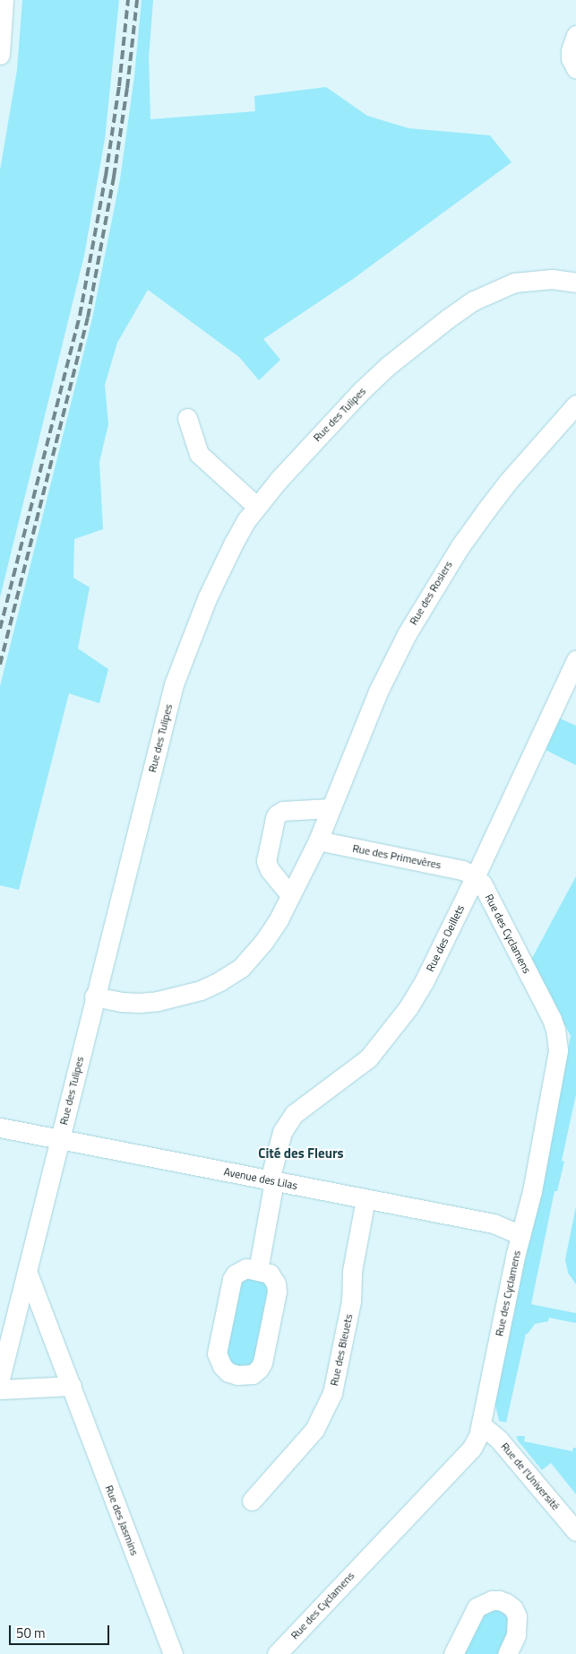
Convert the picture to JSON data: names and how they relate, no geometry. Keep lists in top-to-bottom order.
{
  "streets": {
    "street": [
      "Rue des Tulipes",
      "Rue des Rosiers",
      "Rue des Primevères",
      "Rue des Cyclamens",
      "Rue des Oeillets",
      "Avenue des Lilas",
      "Rue des Bleuets",
      "Rue de l'Université",
      "Rue des Jasmins"
    ]
  },
  "crossings": [
    ["Rue des Tulipes", "Rue des Rosiers"],
    ["Rue des Tulipes", "Avenue des Lilas"],
    ["Rue des Tulipes", "Rue des Jasmins"],
    ["Rue des Rosiers", "Rue des Primevères"],
    ["Rue des Primevères", "Rue des Cyclamens"],
    ["Rue des Primevères", "Rue des Oeillets"],
    ["Rue des Cyclamens", "Rue des Oeillets"],
    ["Rue des Cyclamens", "Avenue des Lilas"],
    ["Rue des Cyclamens", "Rue de l'Université"],
    ["Rue des Oeillets", "Avenue des Lilas"],
    ["Avenue des Lilas", "Rue des Bleuets"]
  ],
  "districts": ["Cité des Fleurs"],
  "scale_bar": "50 m"
}
